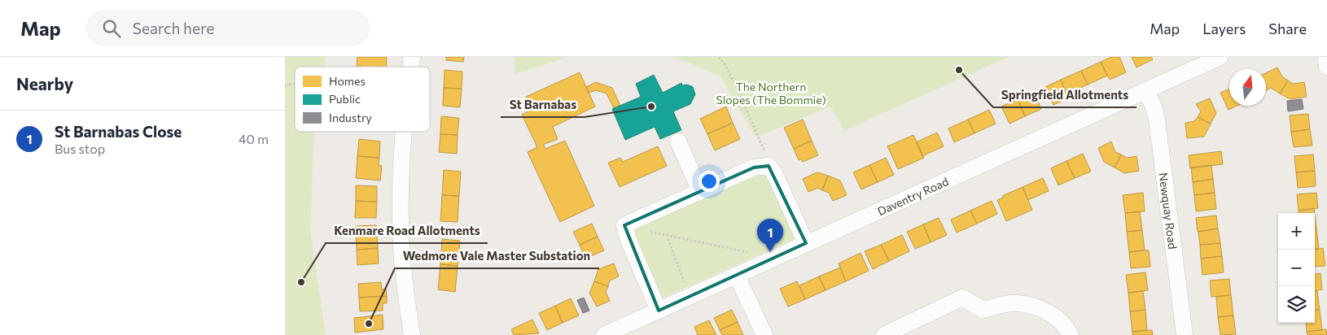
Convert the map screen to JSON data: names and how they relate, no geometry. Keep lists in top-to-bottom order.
{
  "streets": {
    "street": ["Daventry Road", "Newquay Road"]
  },
  "crossings": [
    ["Daventry Road", "Newquay Road"]
  ],
  "parks": ["The Northern Slopes (The Bommie)"],
  "places": [
    "Springfield Allotments",
    "St Barnabas",
    "Kenmare Road Allotments",
    "Wedmore Vale Master Substation"
  ],
  "legend": ["Homes", "Public", "Industry"],
  "north": "top",
  "page": {
    "header": "Map",
    "search": "Search here",
    "nav": ["Map", "Layers", "Share"],
    "heading": "Nearby",
    "list": [
      {
        "mark": "1",
        "name": "St Barnabas Close",
        "note": "Bus stop",
        "value": "40 m"
      }
    ],
    "map_buttons": ["+", "−"],
    "pins": "1"
  }
}
